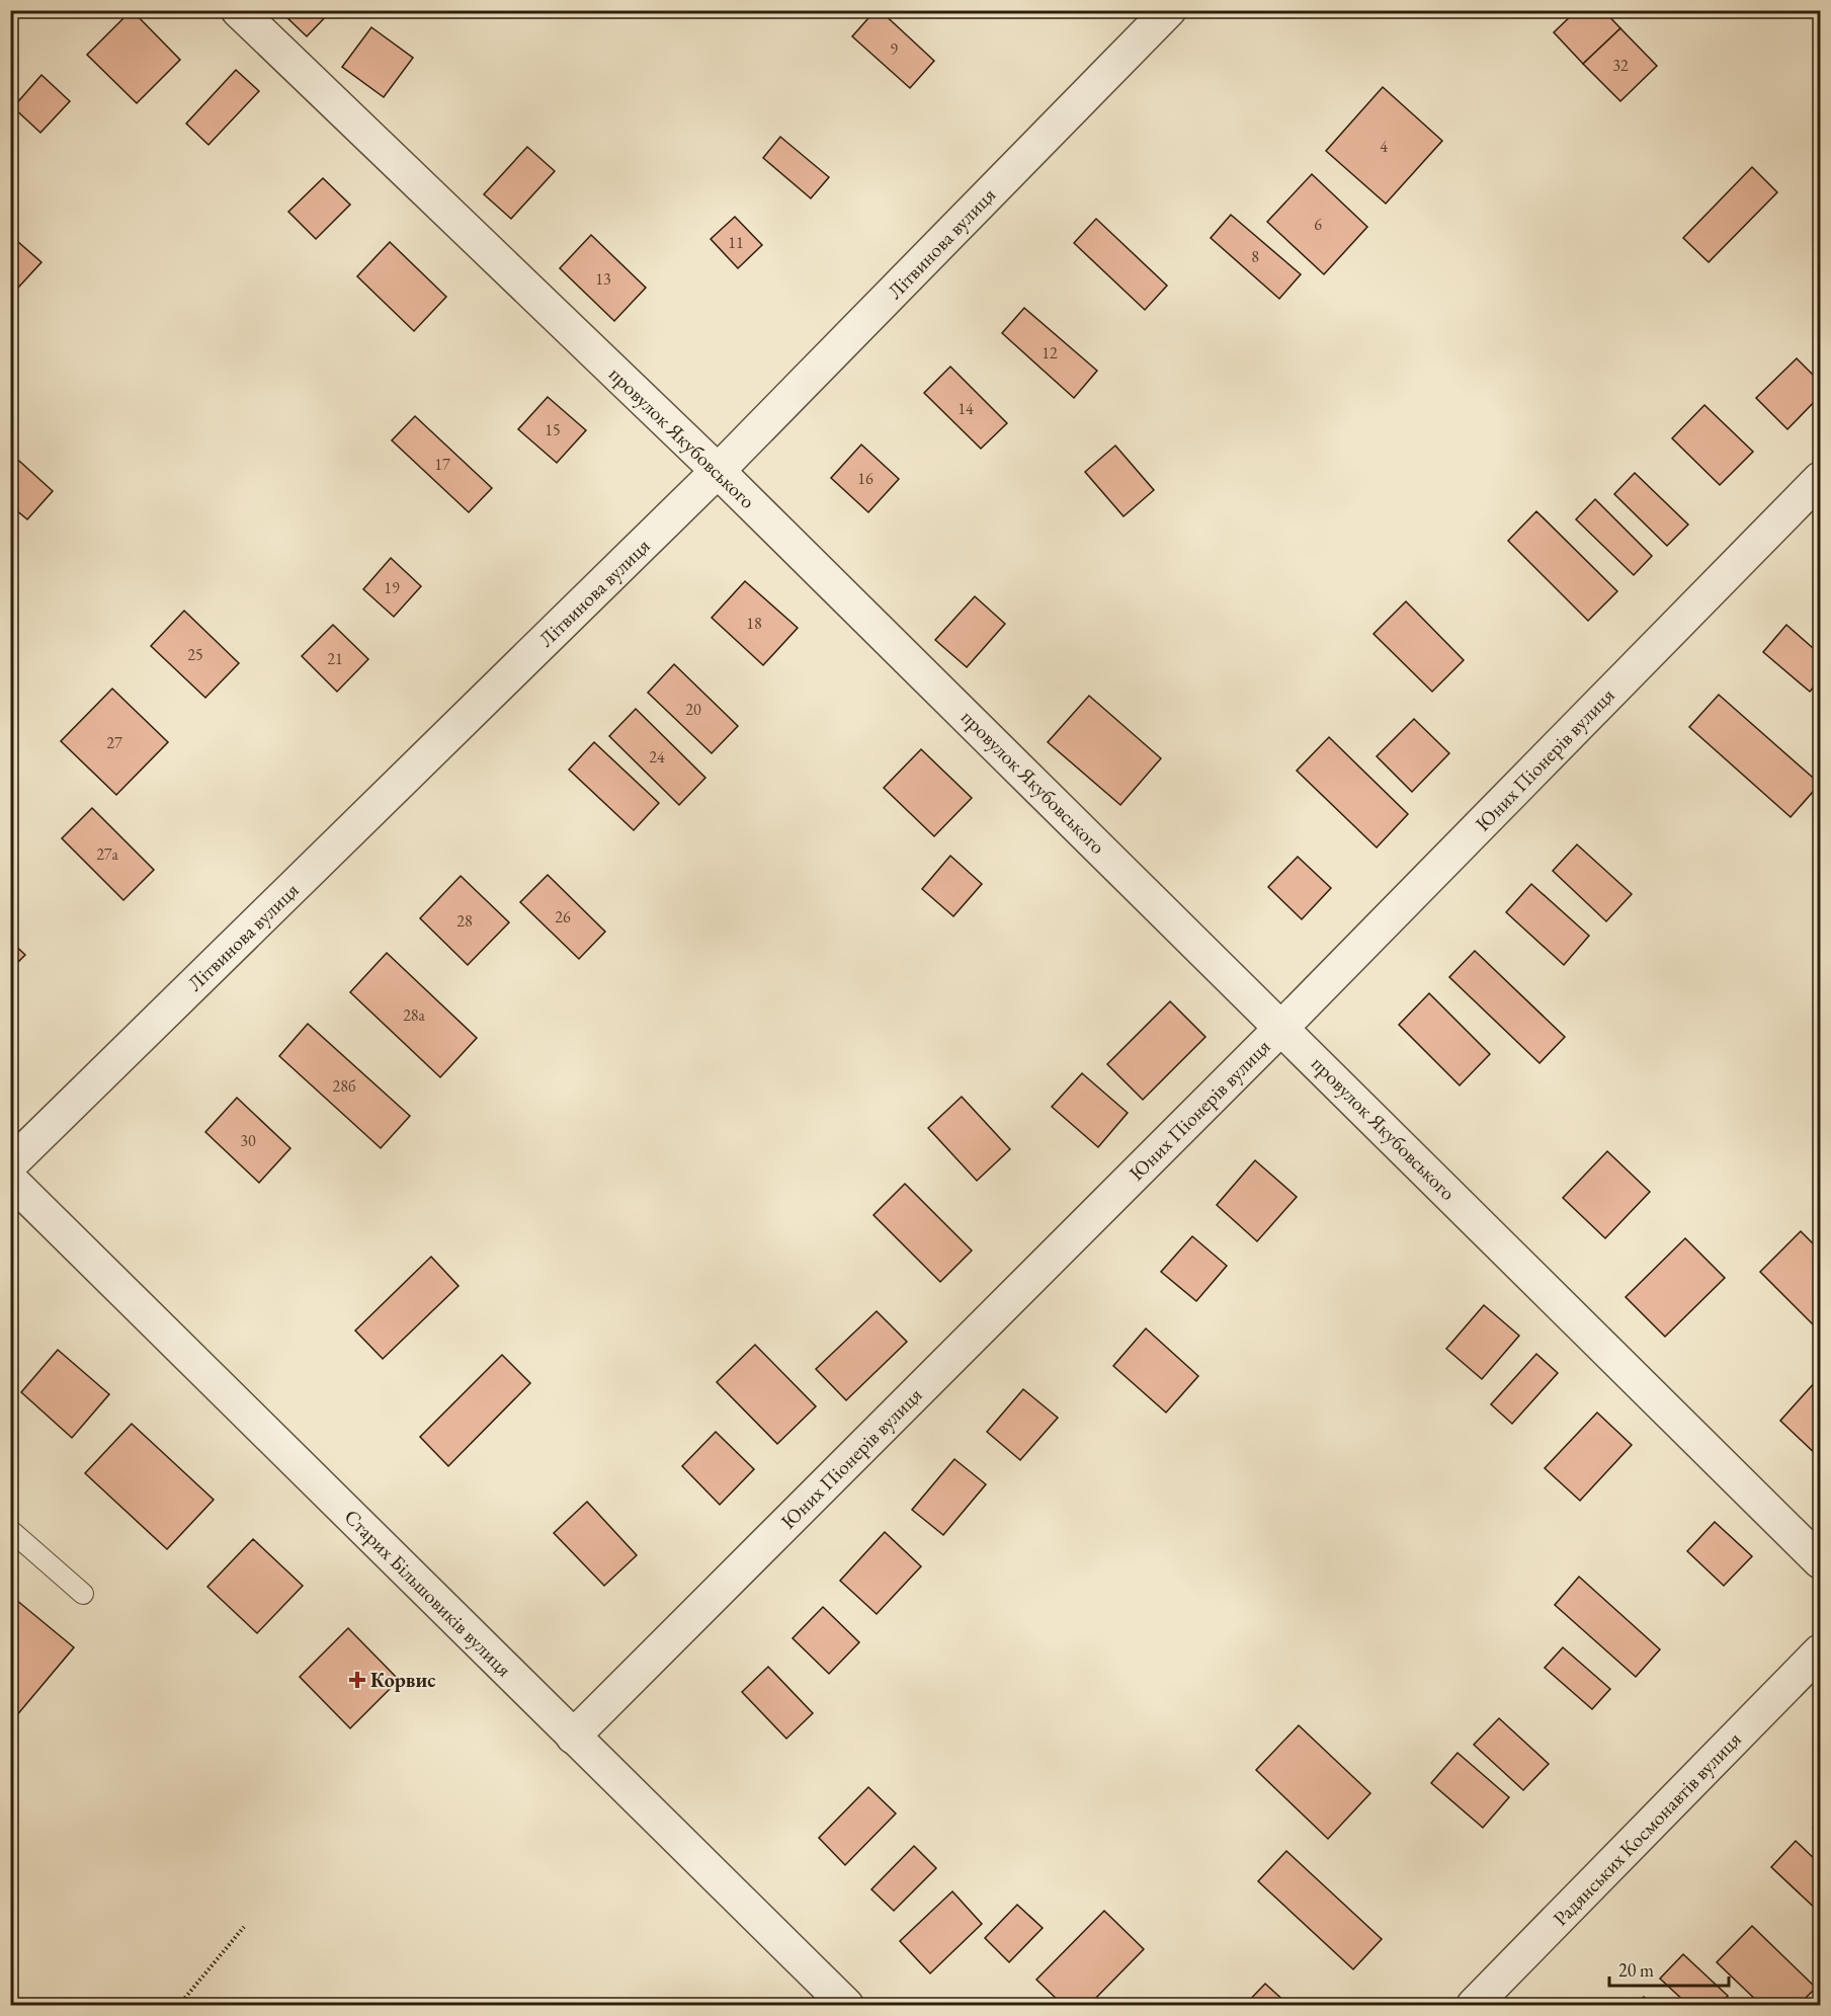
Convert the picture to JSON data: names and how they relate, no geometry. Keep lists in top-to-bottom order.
{
  "streets": {
    "street": [
      "Літвинова вулиця",
      "провулок Якубовського",
      "Юних Піонерів вулиця",
      "Старих Більшовиків вулиця",
      "Радянських Космонавтів вулиця"
    ]
  },
  "crossings": [
    ["Літвинова вулиця", "провулок Якубовського"],
    ["провулок Якубовського", "Юних Піонерів вулиця"],
    ["Юних Піонерів вулиця", "Старих Більшовиків вулиця"]
  ],
  "places": {
    "health": ["Корвис"]
  },
  "house_numbers": [
    "9",
    "32",
    "4",
    "6",
    "11",
    "8",
    "13",
    "12",
    "14",
    "15",
    "17",
    "16",
    "19",
    "18",
    "25",
    "21",
    "20",
    "27",
    "24",
    "27а",
    "26",
    "28",
    "28а",
    "28б",
    "30"
  ],
  "scale_bar": "20 m"
}
